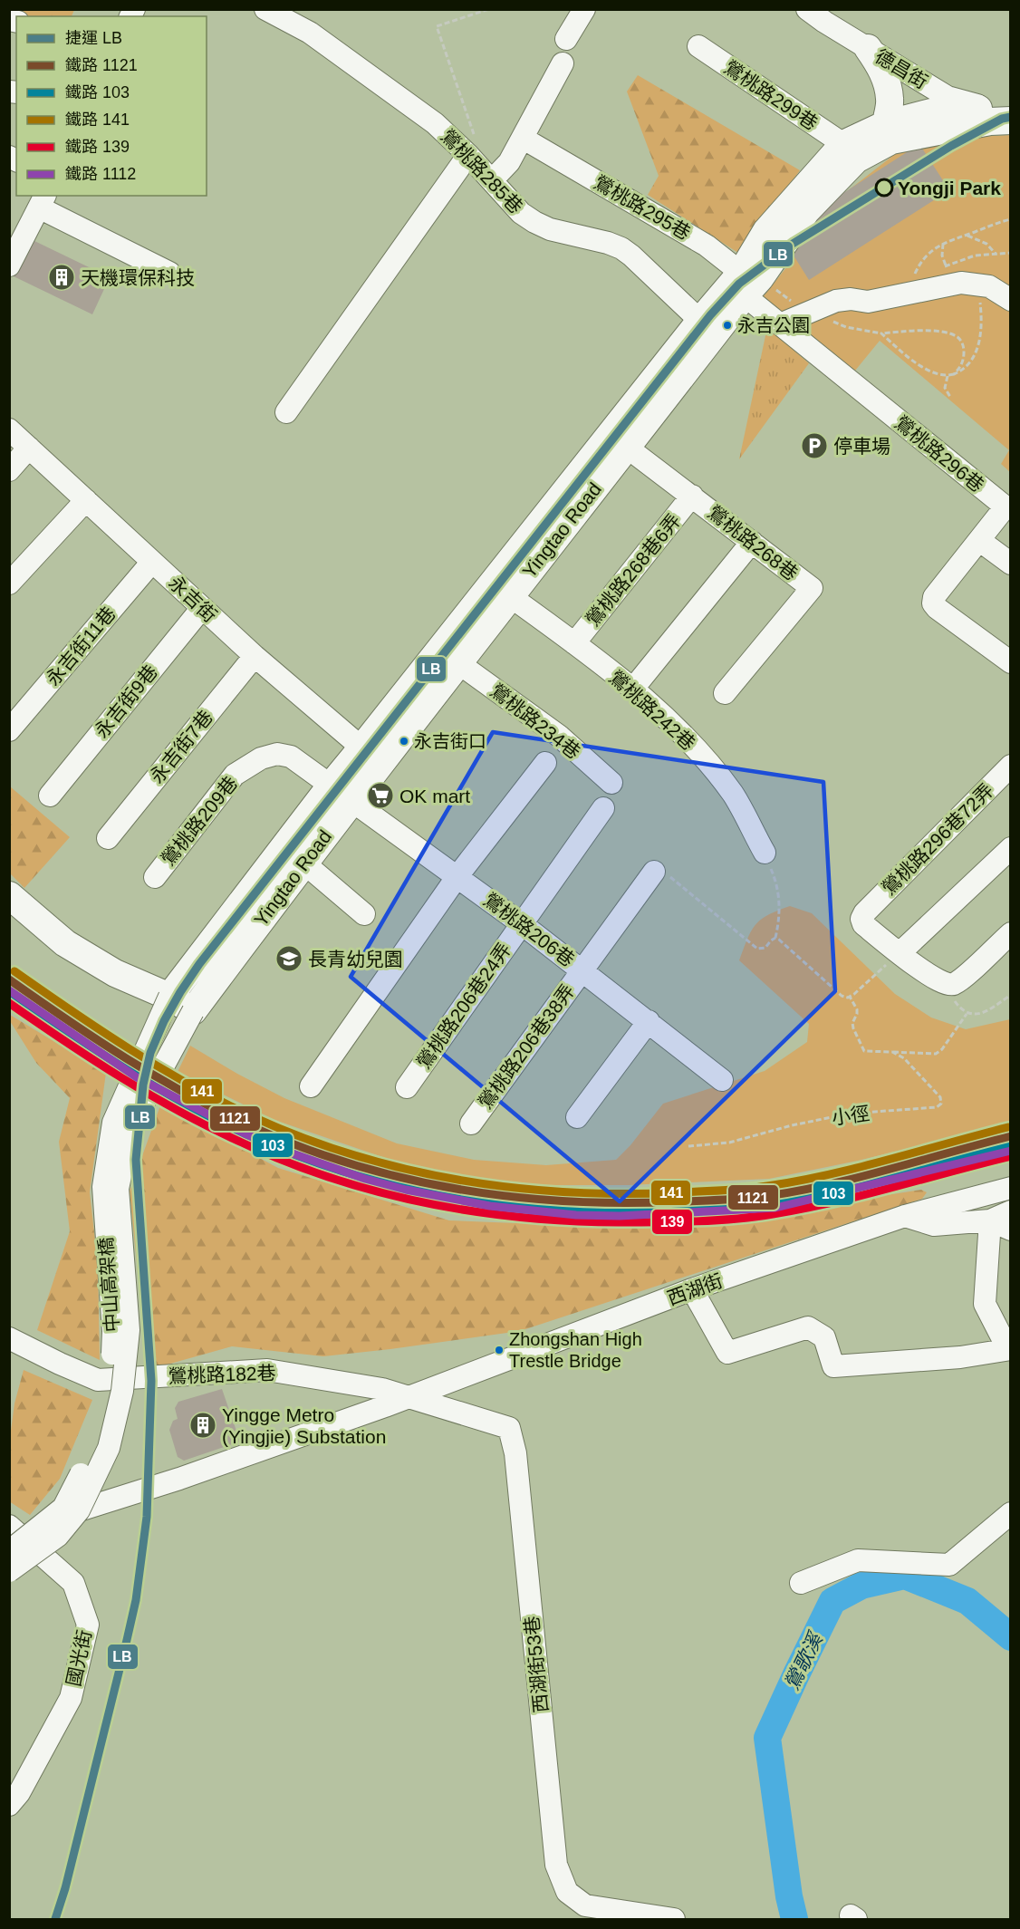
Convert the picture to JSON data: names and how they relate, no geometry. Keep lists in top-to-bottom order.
{
  "streets": {
    "main road": ["Yingtao Road"],
    "street": [
      "德昌街",
      "鶯桃路299巷",
      "鶯桃路285巷",
      "鶯桃路295巷",
      "鶯桃路296巷",
      "鶯桃路268巷",
      "鶯桃路268巷6弄",
      "永吉街",
      "永吉街11巷",
      "永吉街9巷",
      "鶯桃路242巷",
      "鶯桃路234巷",
      "永吉街7巷",
      "鶯桃路209巷",
      "鶯桃路296巷72弄",
      "鶯桃路206巷",
      "鶯桃路206巷24弄",
      "鶯桃路206巷38弄",
      "中山高架橋",
      "西湖街",
      "鶯桃路182巷",
      "國光街",
      "西湖街53巷"
    ],
    "path": ["小徑"]
  },
  "crossings": [
    ["德昌街", "Yingtao Road"],
    ["鶯桃路299巷", "Yingtao Road"],
    ["鶯桃路285巷", "Yingtao Road"],
    ["鶯桃路295巷", "鶯桃路296巷"],
    ["鶯桃路295巷", "Yingtao Road"],
    ["鶯桃路296巷", "Yingtao Road"],
    ["Yingtao Road", "鶯桃路268巷"],
    ["Yingtao Road", "永吉街"],
    ["Yingtao Road", "鶯桃路242巷"],
    ["Yingtao Road", "鶯桃路234巷"],
    ["Yingtao Road", "鶯桃路209巷"],
    ["Yingtao Road", "鶯桃路206巷"],
    ["Yingtao Road", "中山高架橋"],
    ["鶯桃路268巷", "鶯桃路268巷6弄"],
    ["鶯桃路268巷6弄", "鶯桃路242巷"],
    ["永吉街", "永吉街11巷"],
    ["永吉街", "永吉街9巷"],
    ["永吉街", "永吉街7巷"],
    ["鶯桃路209巷", "鶯桃路206巷"],
    ["鶯桃路206巷", "鶯桃路206巷24弄"],
    ["鶯桃路206巷", "鶯桃路206巷38弄"],
    ["中山高架橋", "西湖街"],
    ["西湖街", "鶯桃路182巷"],
    ["西湖街", "西湖街53巷"],
    ["鶯桃路182巷", "西湖街53巷"]
  ],
  "water": ["鶯歌溪"],
  "places": {
    "other": [
      "Yongji Park",
      "永吉公園",
      "永吉街口",
      "Zhongshan High Trestle Bridge"
    ],
    "building": ["天機環保科技", "Yingge Metro (Yingjie) Substation"],
    "parking": ["停車場"],
    "supermarket": ["OK mart"],
    "school or university": ["長青幼兒園"]
  },
  "lines": [
    "metro line LB",
    "rail line 141",
    "rail line 1121",
    "rail line 1112",
    "rail line 103",
    "rail line 139"
  ],
  "legend": [
    "捷運 LB",
    "鐵路 1121",
    "鐵路 103",
    "鐵路 141",
    "鐵路 139",
    "鐵路 1112"
  ]
}
